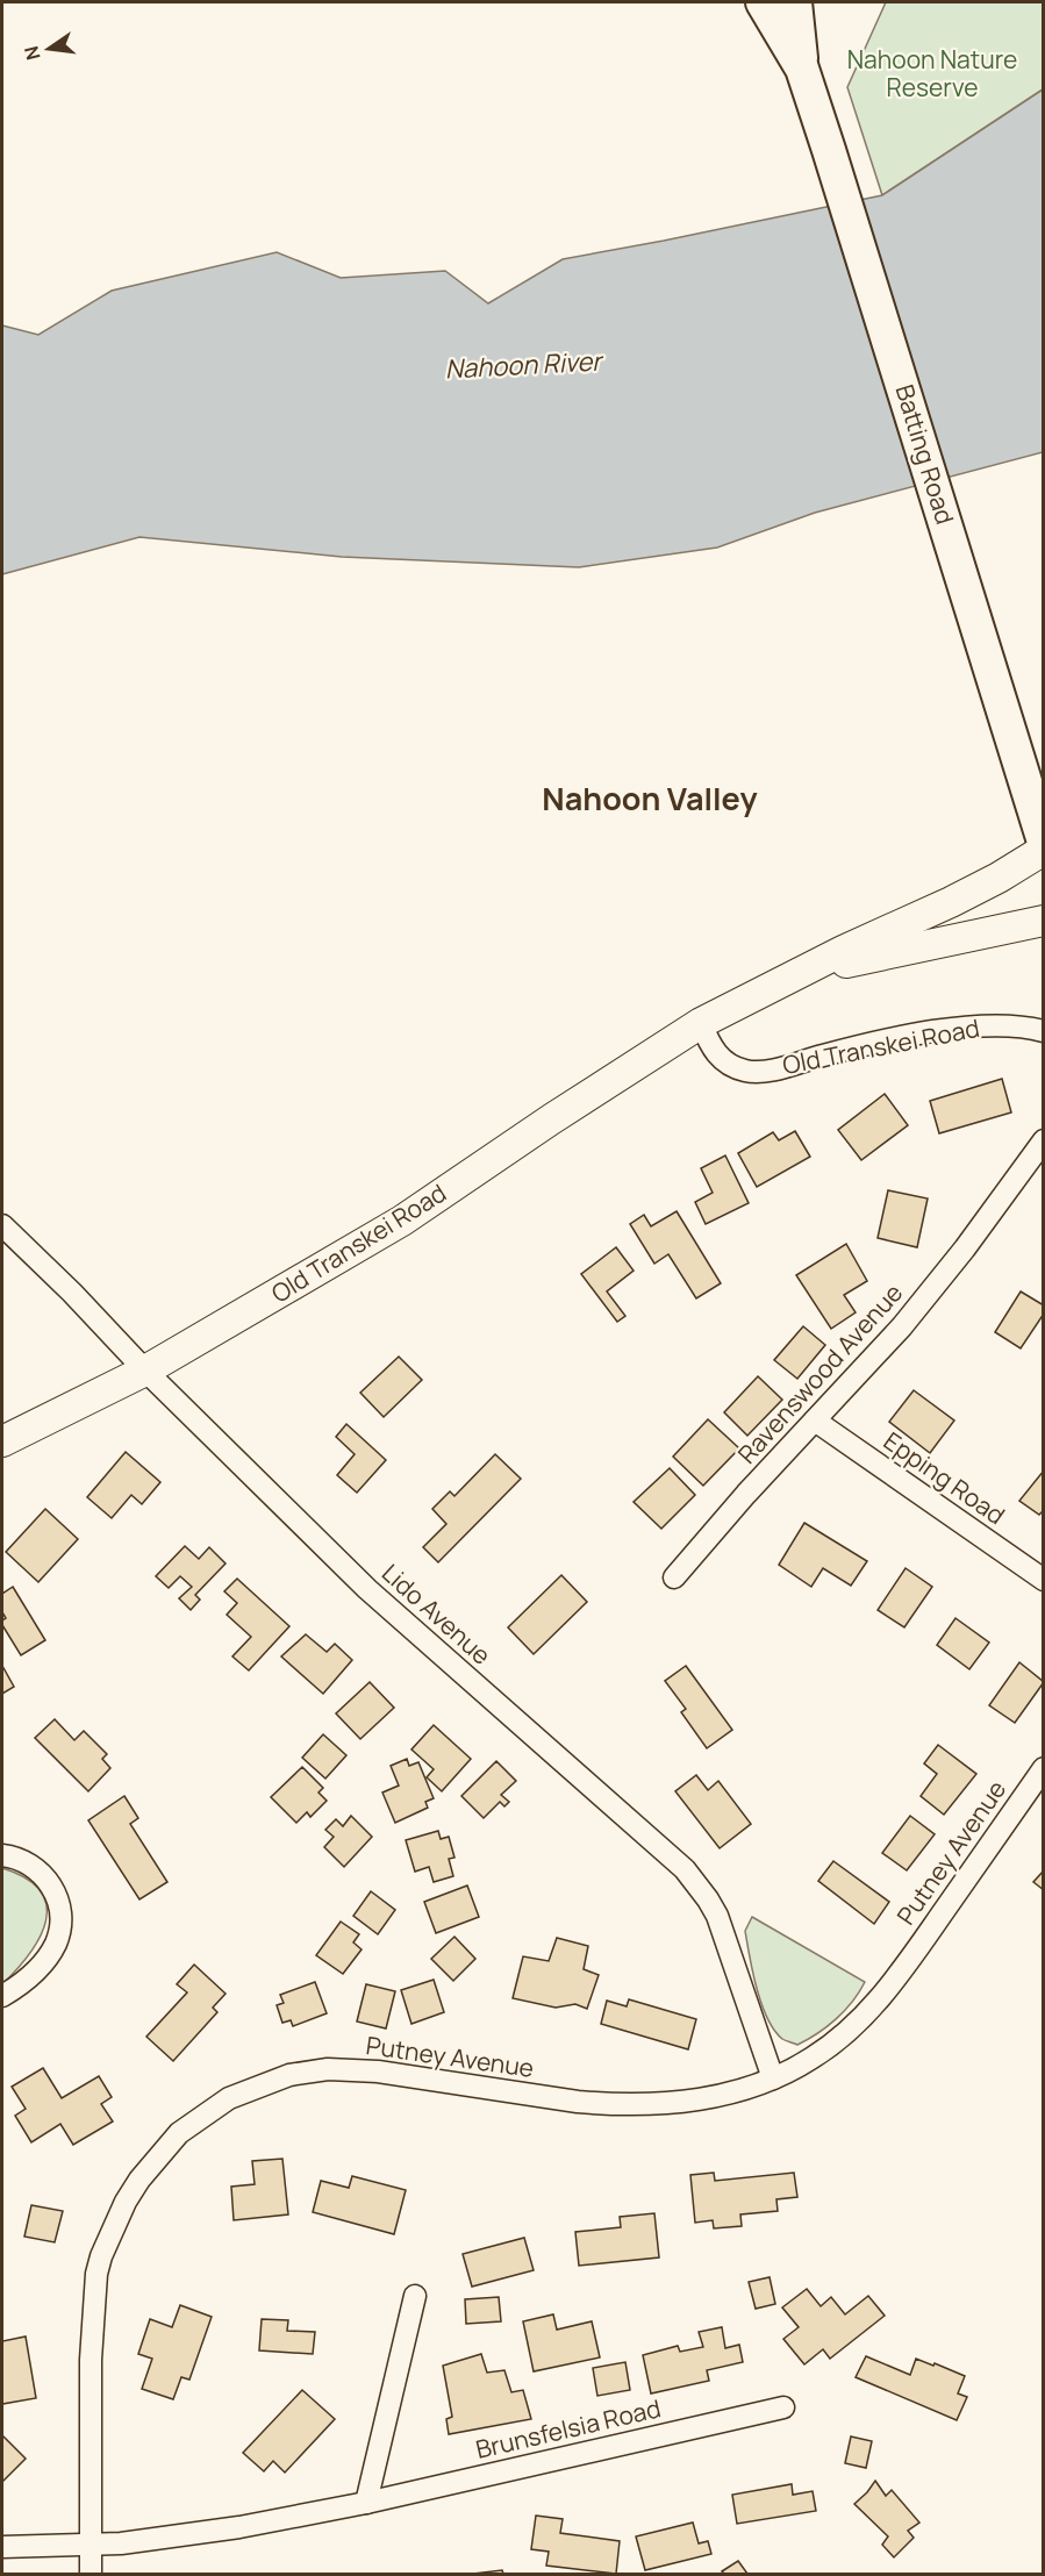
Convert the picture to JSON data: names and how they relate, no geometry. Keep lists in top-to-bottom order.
{
  "streets": {
    "main road": ["Batting Road", "Old Transkei Road"],
    "street": [
      "Ravenswood Avenue",
      "Epping Road",
      "Lido Avenue",
      "Putney Avenue",
      "Brunsfelsia Road"
    ]
  },
  "crossings": [
    ["Old Transkei Road", "Lido Avenue"],
    ["Ravenswood Avenue", "Epping Road"],
    ["Lido Avenue", "Putney Avenue"],
    ["Putney Avenue", "Brunsfelsia Road"]
  ],
  "districts": ["Nahoon Valley"],
  "water": ["Nahoon River"],
  "parks": ["Nahoon Nature Reserve"],
  "north": "left"
}
